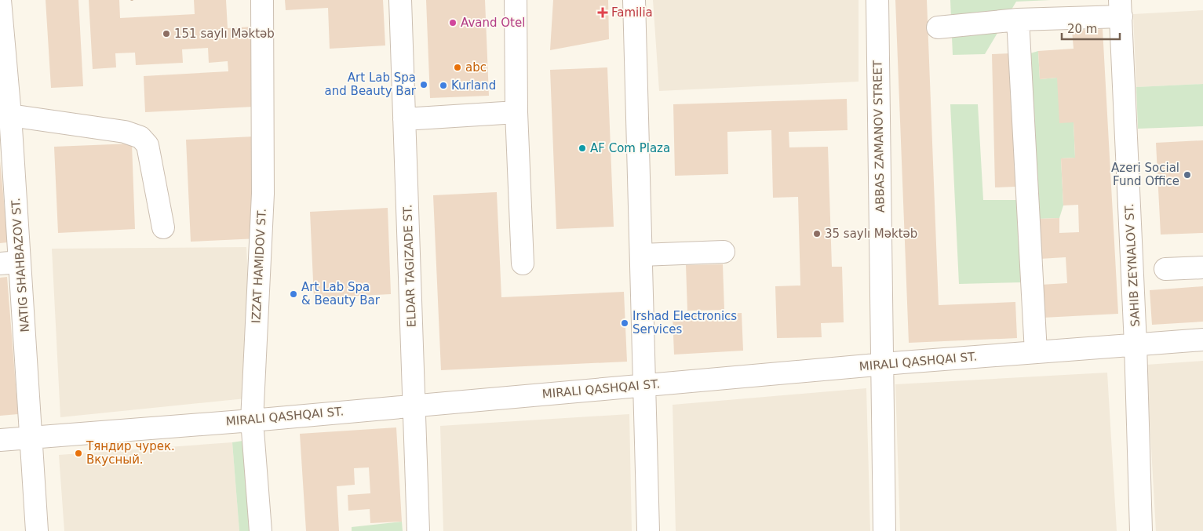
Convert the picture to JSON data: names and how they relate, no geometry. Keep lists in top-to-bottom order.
{
  "streets": {
    "street": [
      "ABBAS ZAMANOV STREET",
      "NATIG SHAHBAZOV ST.",
      "SAHIB ZEYNALOV ST.",
      "IZZAT HAMIDOV ST.",
      "ELDAR TAGIZADE ST.",
      "MIRALI QASHQAI ST."
    ]
  },
  "crossings": [
    ["ABBAS ZAMANOV STREET", "MIRALI QASHQAI ST."],
    ["NATIG SHAHBAZOV ST.", "MIRALI QASHQAI ST."],
    ["SAHIB ZEYNALOV ST.", "MIRALI QASHQAI ST."],
    ["IZZAT HAMIDOV ST.", "MIRALI QASHQAI ST."],
    ["ELDAR TAGIZADE ST.", "MIRALI QASHQAI ST."]
  ],
  "places": {
    "health": ["Familia"],
    "other": [
      "Avand Otel",
      "151 saylı Məktəb",
      "abc",
      "Art Lab Spa and Beauty Bar",
      "Kurland",
      "AF Com Plaza",
      "Azeri Social Fund Office",
      "35 saylı Məktəb",
      "Art Lab Spa & Beauty Bar",
      "Irshad Electronics Services",
      "Тяндир чурек. Вкусный."
    ]
  },
  "scale_bar": "20 m"
}
